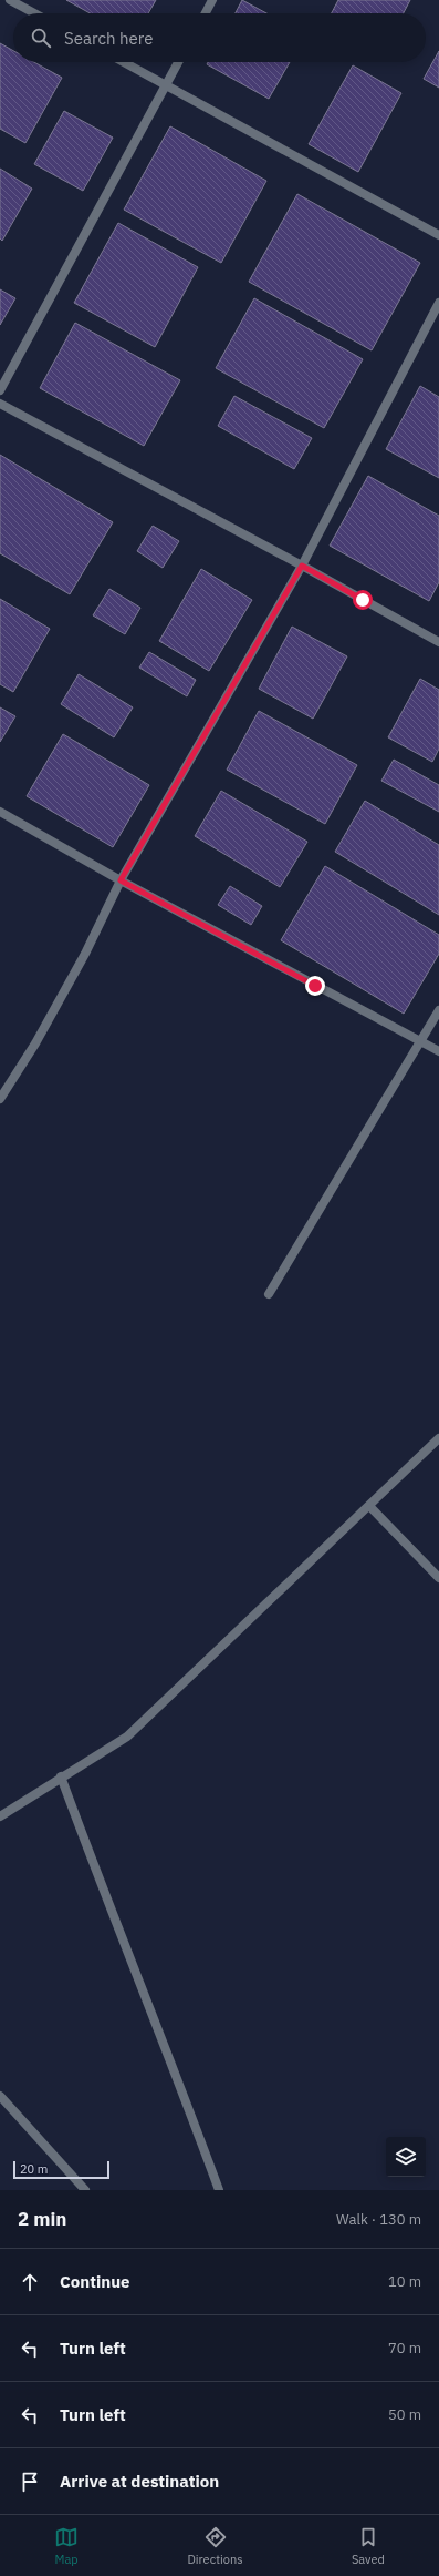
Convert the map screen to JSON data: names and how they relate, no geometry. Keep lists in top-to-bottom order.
{
  "scale_bar": "20 m",
  "page": {
    "search": "Search here",
    "scale": "20 m",
    "heading": ["2 min", "Walk · 130 m"],
    "list": [
      ["Continue", "10 m"],
      ["Turn left", "70 m"],
      ["Turn left", "50 m"],
      "Arrive at destination"
    ],
    "nav": ["Map", "Directions", "Saved"]
  }
}
